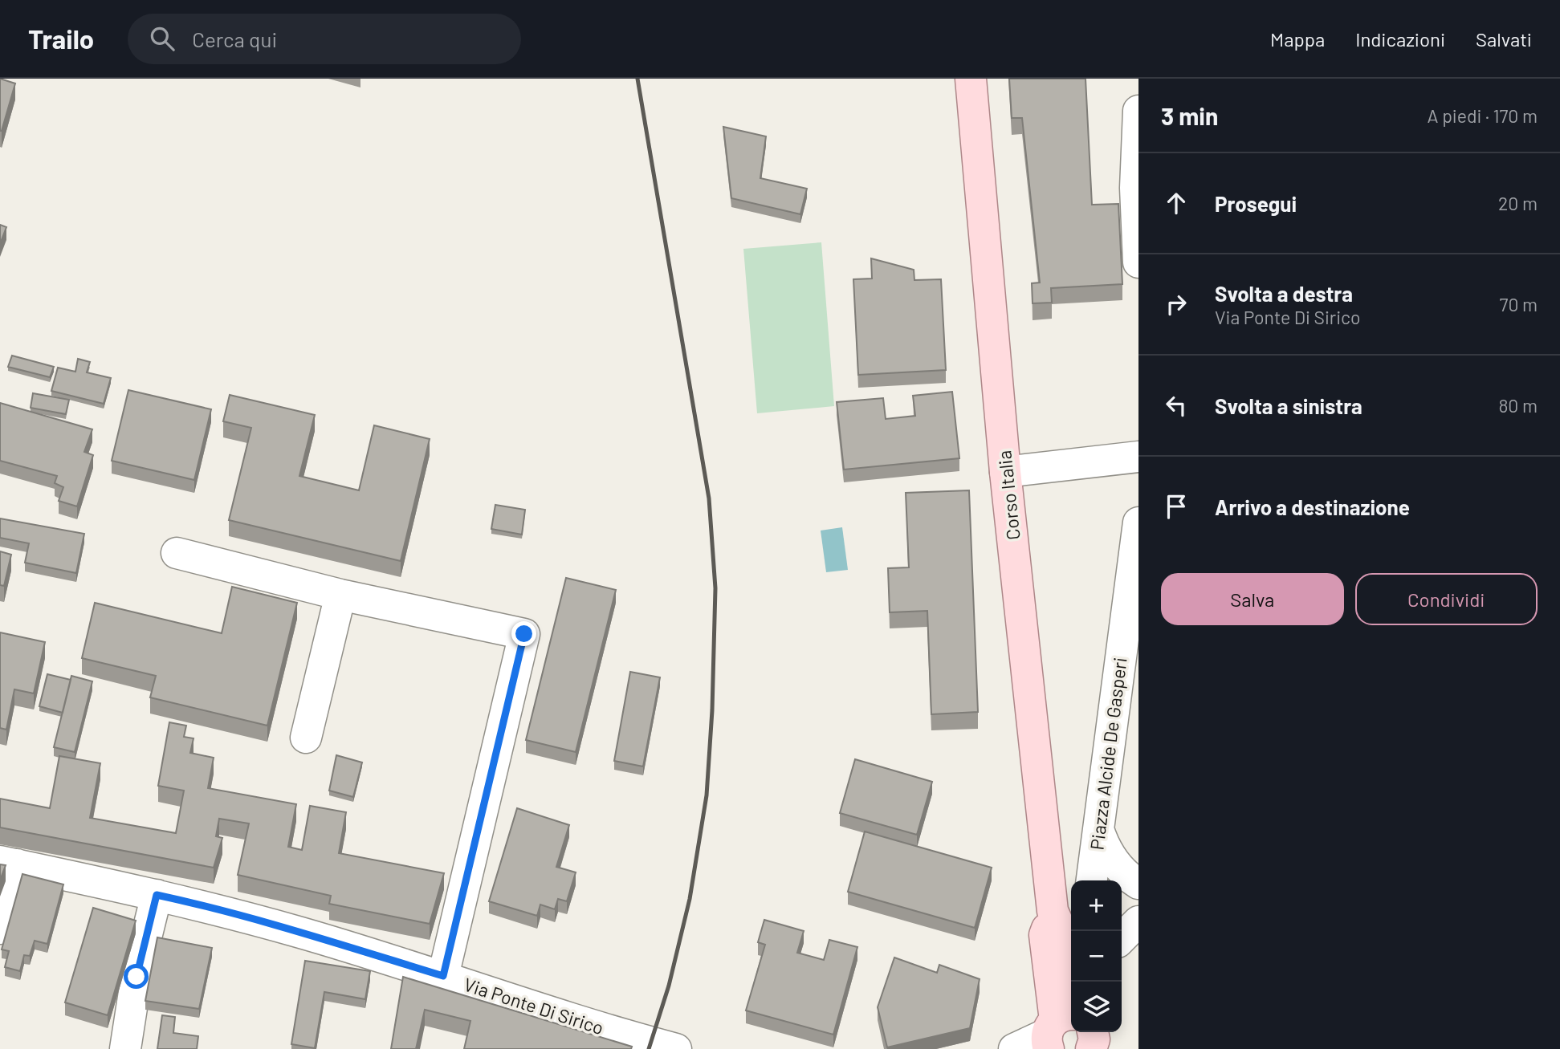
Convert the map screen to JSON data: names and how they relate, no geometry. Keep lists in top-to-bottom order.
{
  "streets": {
    "main road": ["Corso Italia"],
    "street": ["Piazza Alcide De Gasperi", "Via Ponte Di Sirico"]
  },
  "page": {
    "header": "Trailo",
    "search": "Cerca qui",
    "nav": ["Mappa", "Indicazioni", "Salvati"],
    "heading": ["3 min", "A piedi · 170 m"],
    "list": [
      ["Prosegui", "20 m"],
      ["Svolta a destra", "Via Ponte Di Sirico", "70 m"],
      ["Svolta a sinistra", "80 m"],
      "Arrivo a destinazione"
    ],
    "buttons": ["Salva", "Condividi"],
    "map_buttons": ["+", "−"]
  }
}
